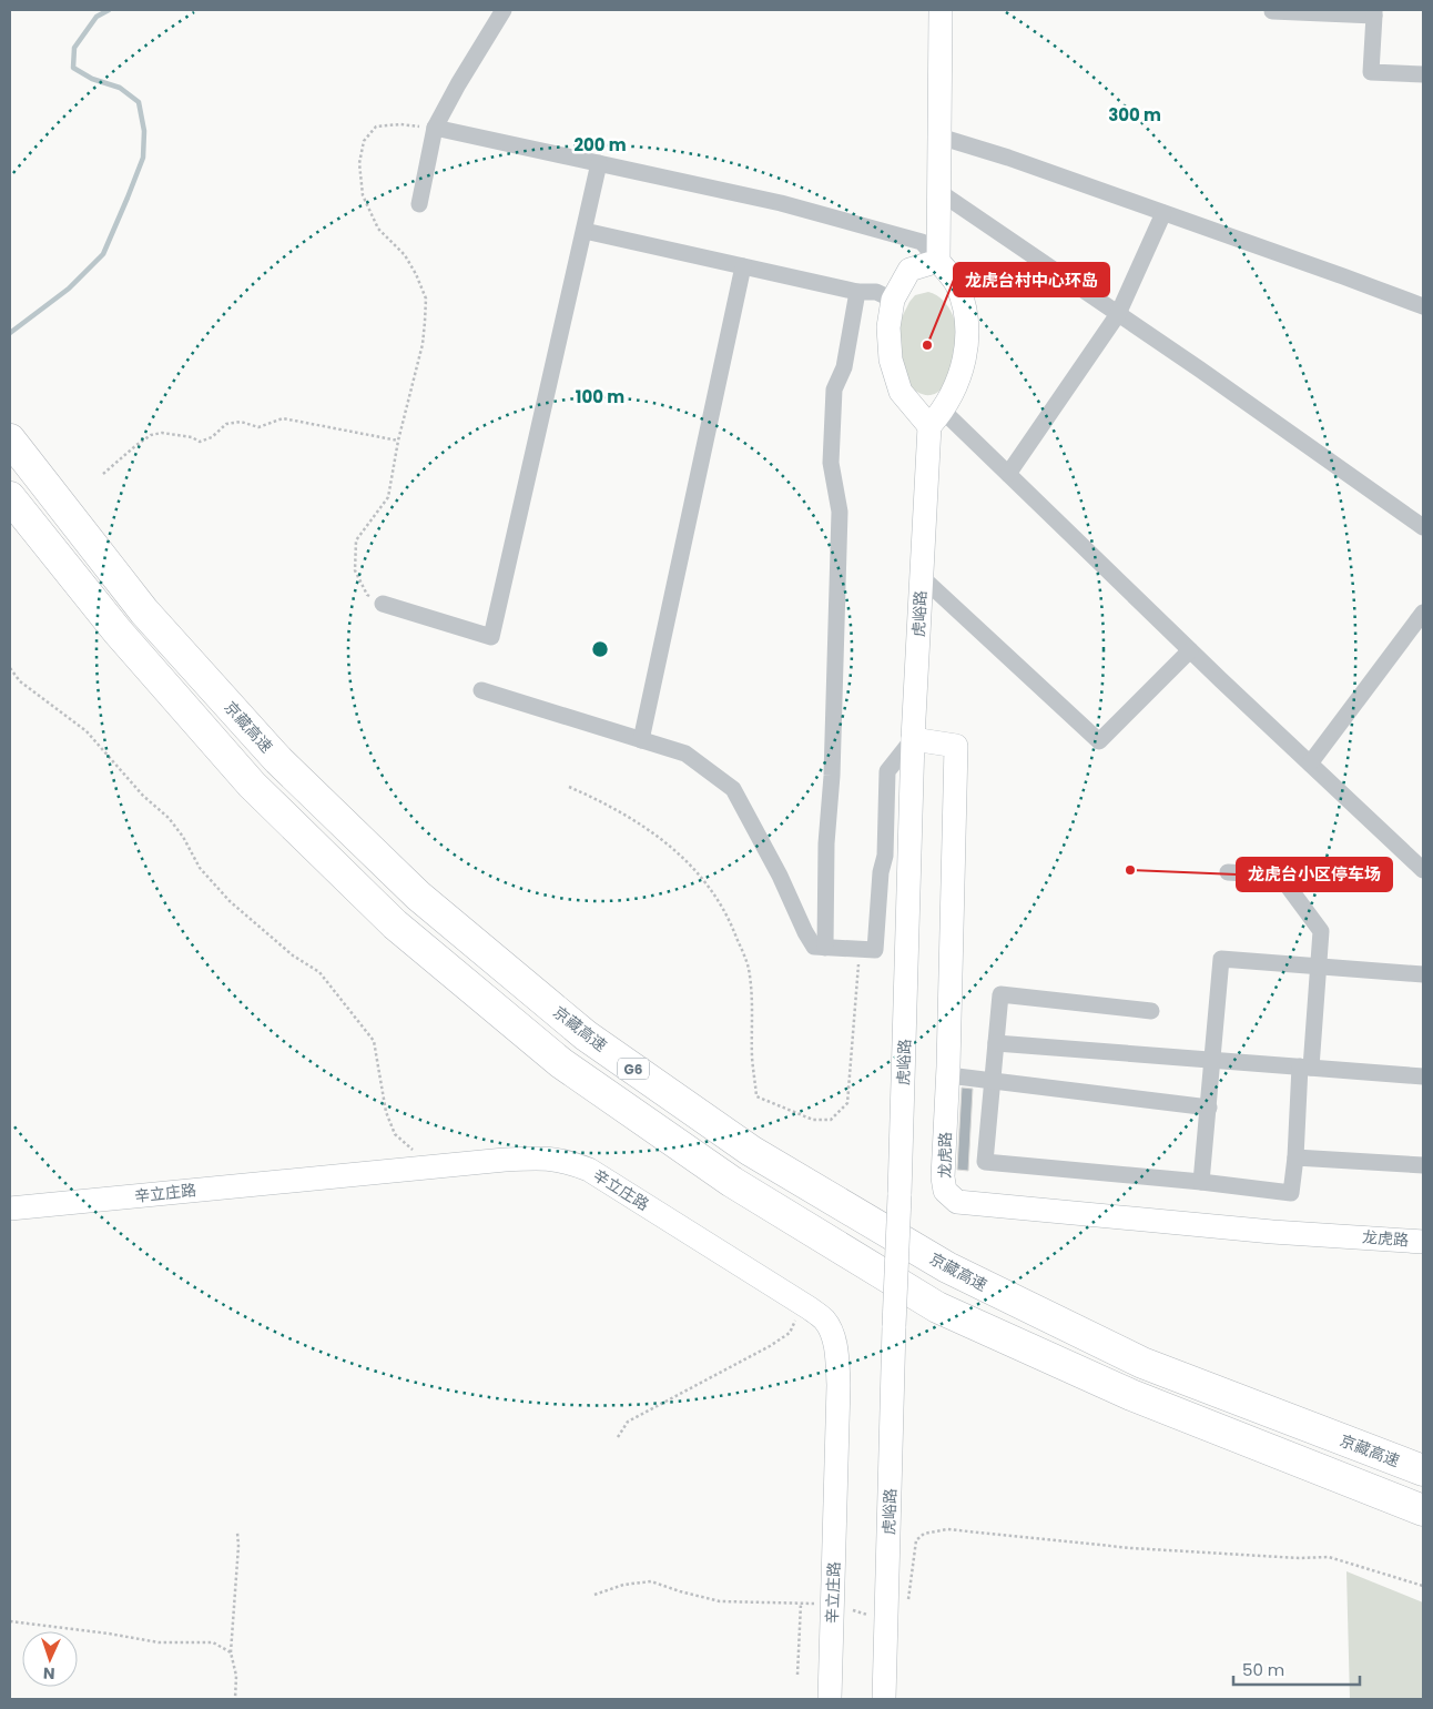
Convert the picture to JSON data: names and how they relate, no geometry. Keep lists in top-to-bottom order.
{
  "streets": {
    "highway": ["京藏高速", "G6"],
    "street": ["虎峪路", "龙虎路", "辛立庄路"]
  },
  "crossings": [
    ["虎峪路", "龙虎路"]
  ],
  "places": ["龙虎台村中心环岛", "龙虎台小区停车场"],
  "scale_bar": "50 m",
  "north": "bottom",
  "rings": ["300 m", "200 m", "100 m"]
}
